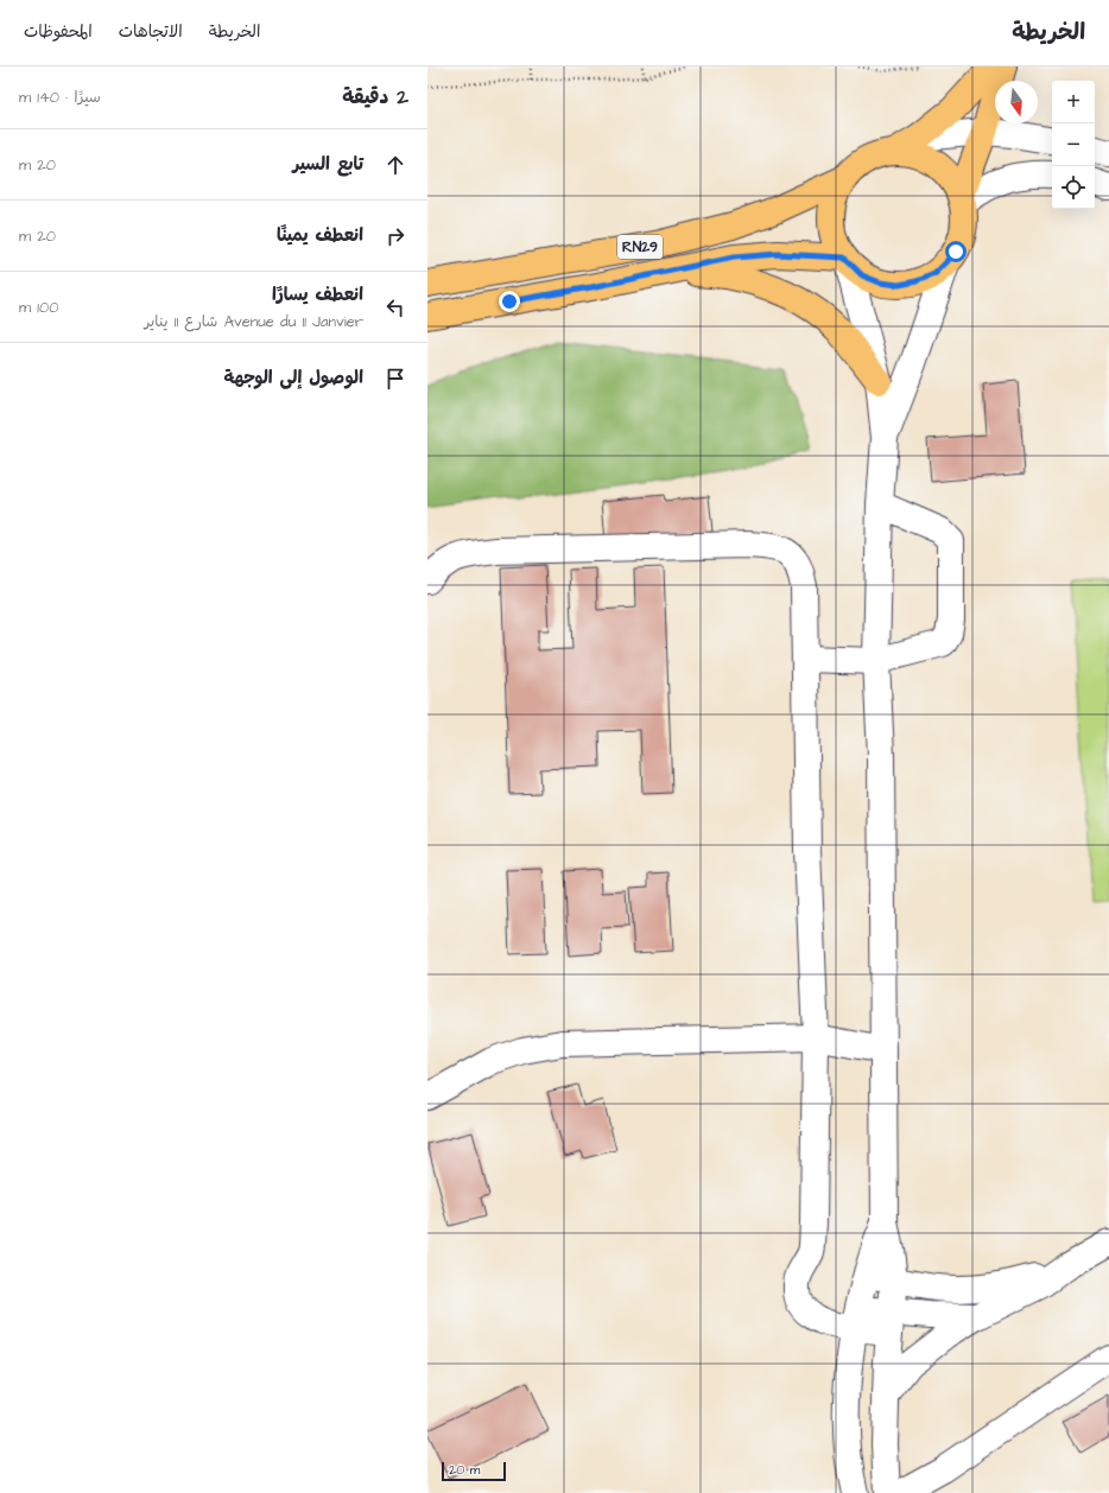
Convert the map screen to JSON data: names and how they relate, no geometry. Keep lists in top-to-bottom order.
{
  "streets": {
    "main road": ["RN29"]
  },
  "scale_bar": "20 m",
  "north": "bottom",
  "page": {
    "header": "الخريطة",
    "nav": ["الخريطة", "الاتجاهات", "المحفوظات"],
    "heading": ["2 دقيقة", "سيرًا · 140 m"],
    "map_buttons": ["+", "−"],
    "list": [
      ["تابع السير", "20 m"],
      ["انعطف يمينًا", "20 m"],
      ["انعطف يسارًا", "Avenue du 11 Janvier شارع 11 يناير", "100 m"],
      "الوصول إلى الوجهة"
    ],
    "scale": "20 m"
  }
}
